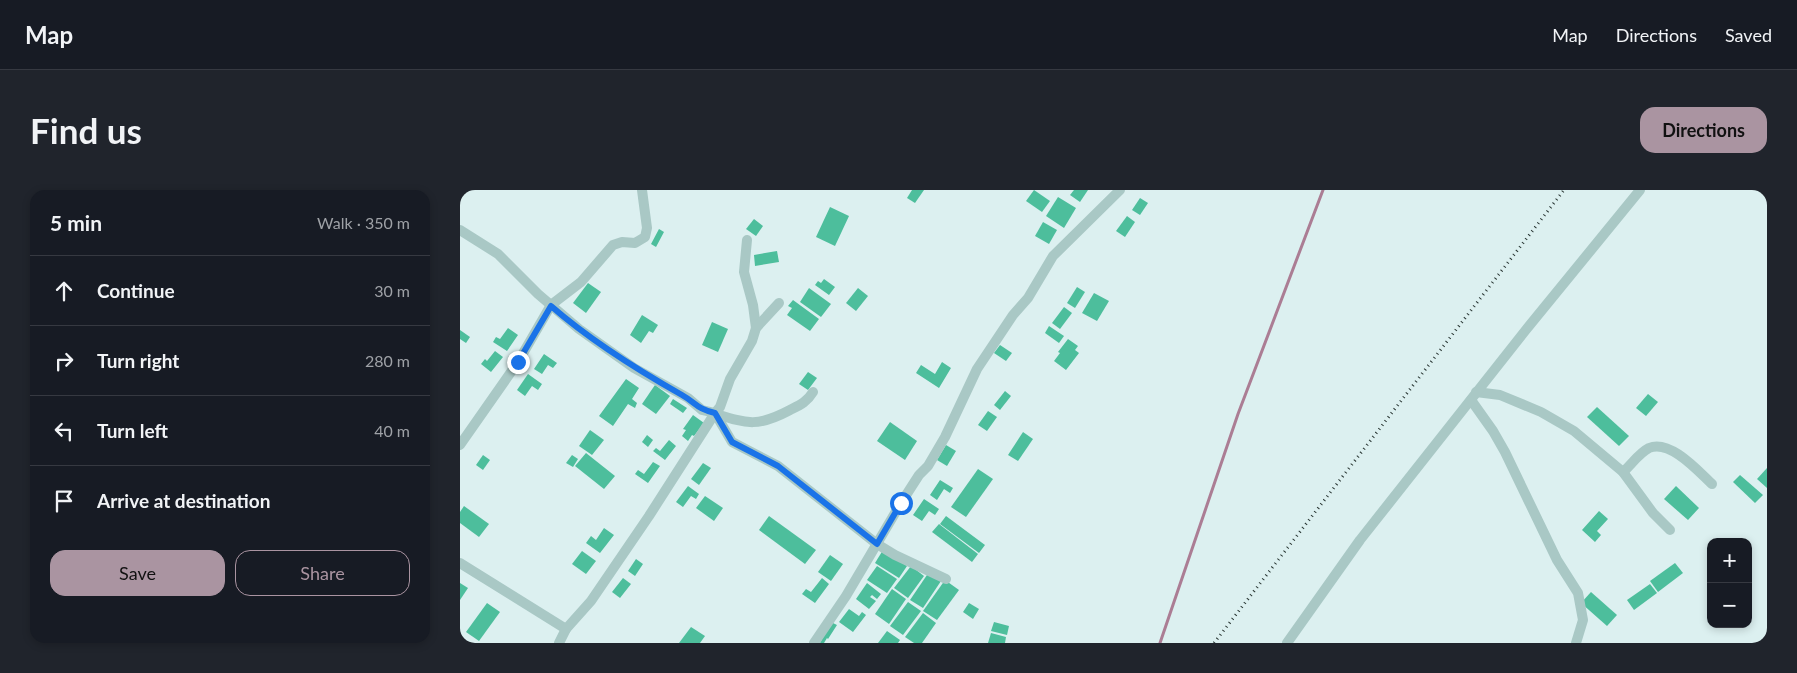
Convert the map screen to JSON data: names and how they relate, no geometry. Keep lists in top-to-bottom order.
{
  "page": {
    "header": "Map",
    "nav": ["Map", "Directions", "Saved"],
    "buttons": [
      "Directions",
      ["Save", "Share"]
    ],
    "title": "Find us",
    "heading": ["5 min", "Walk · 350 m"],
    "list": [
      ["Continue", "30 m"],
      ["Turn right", "280 m"],
      ["Turn left", "40 m"],
      "Arrive at destination"
    ],
    "map_buttons": ["+", "−"]
  }
}
